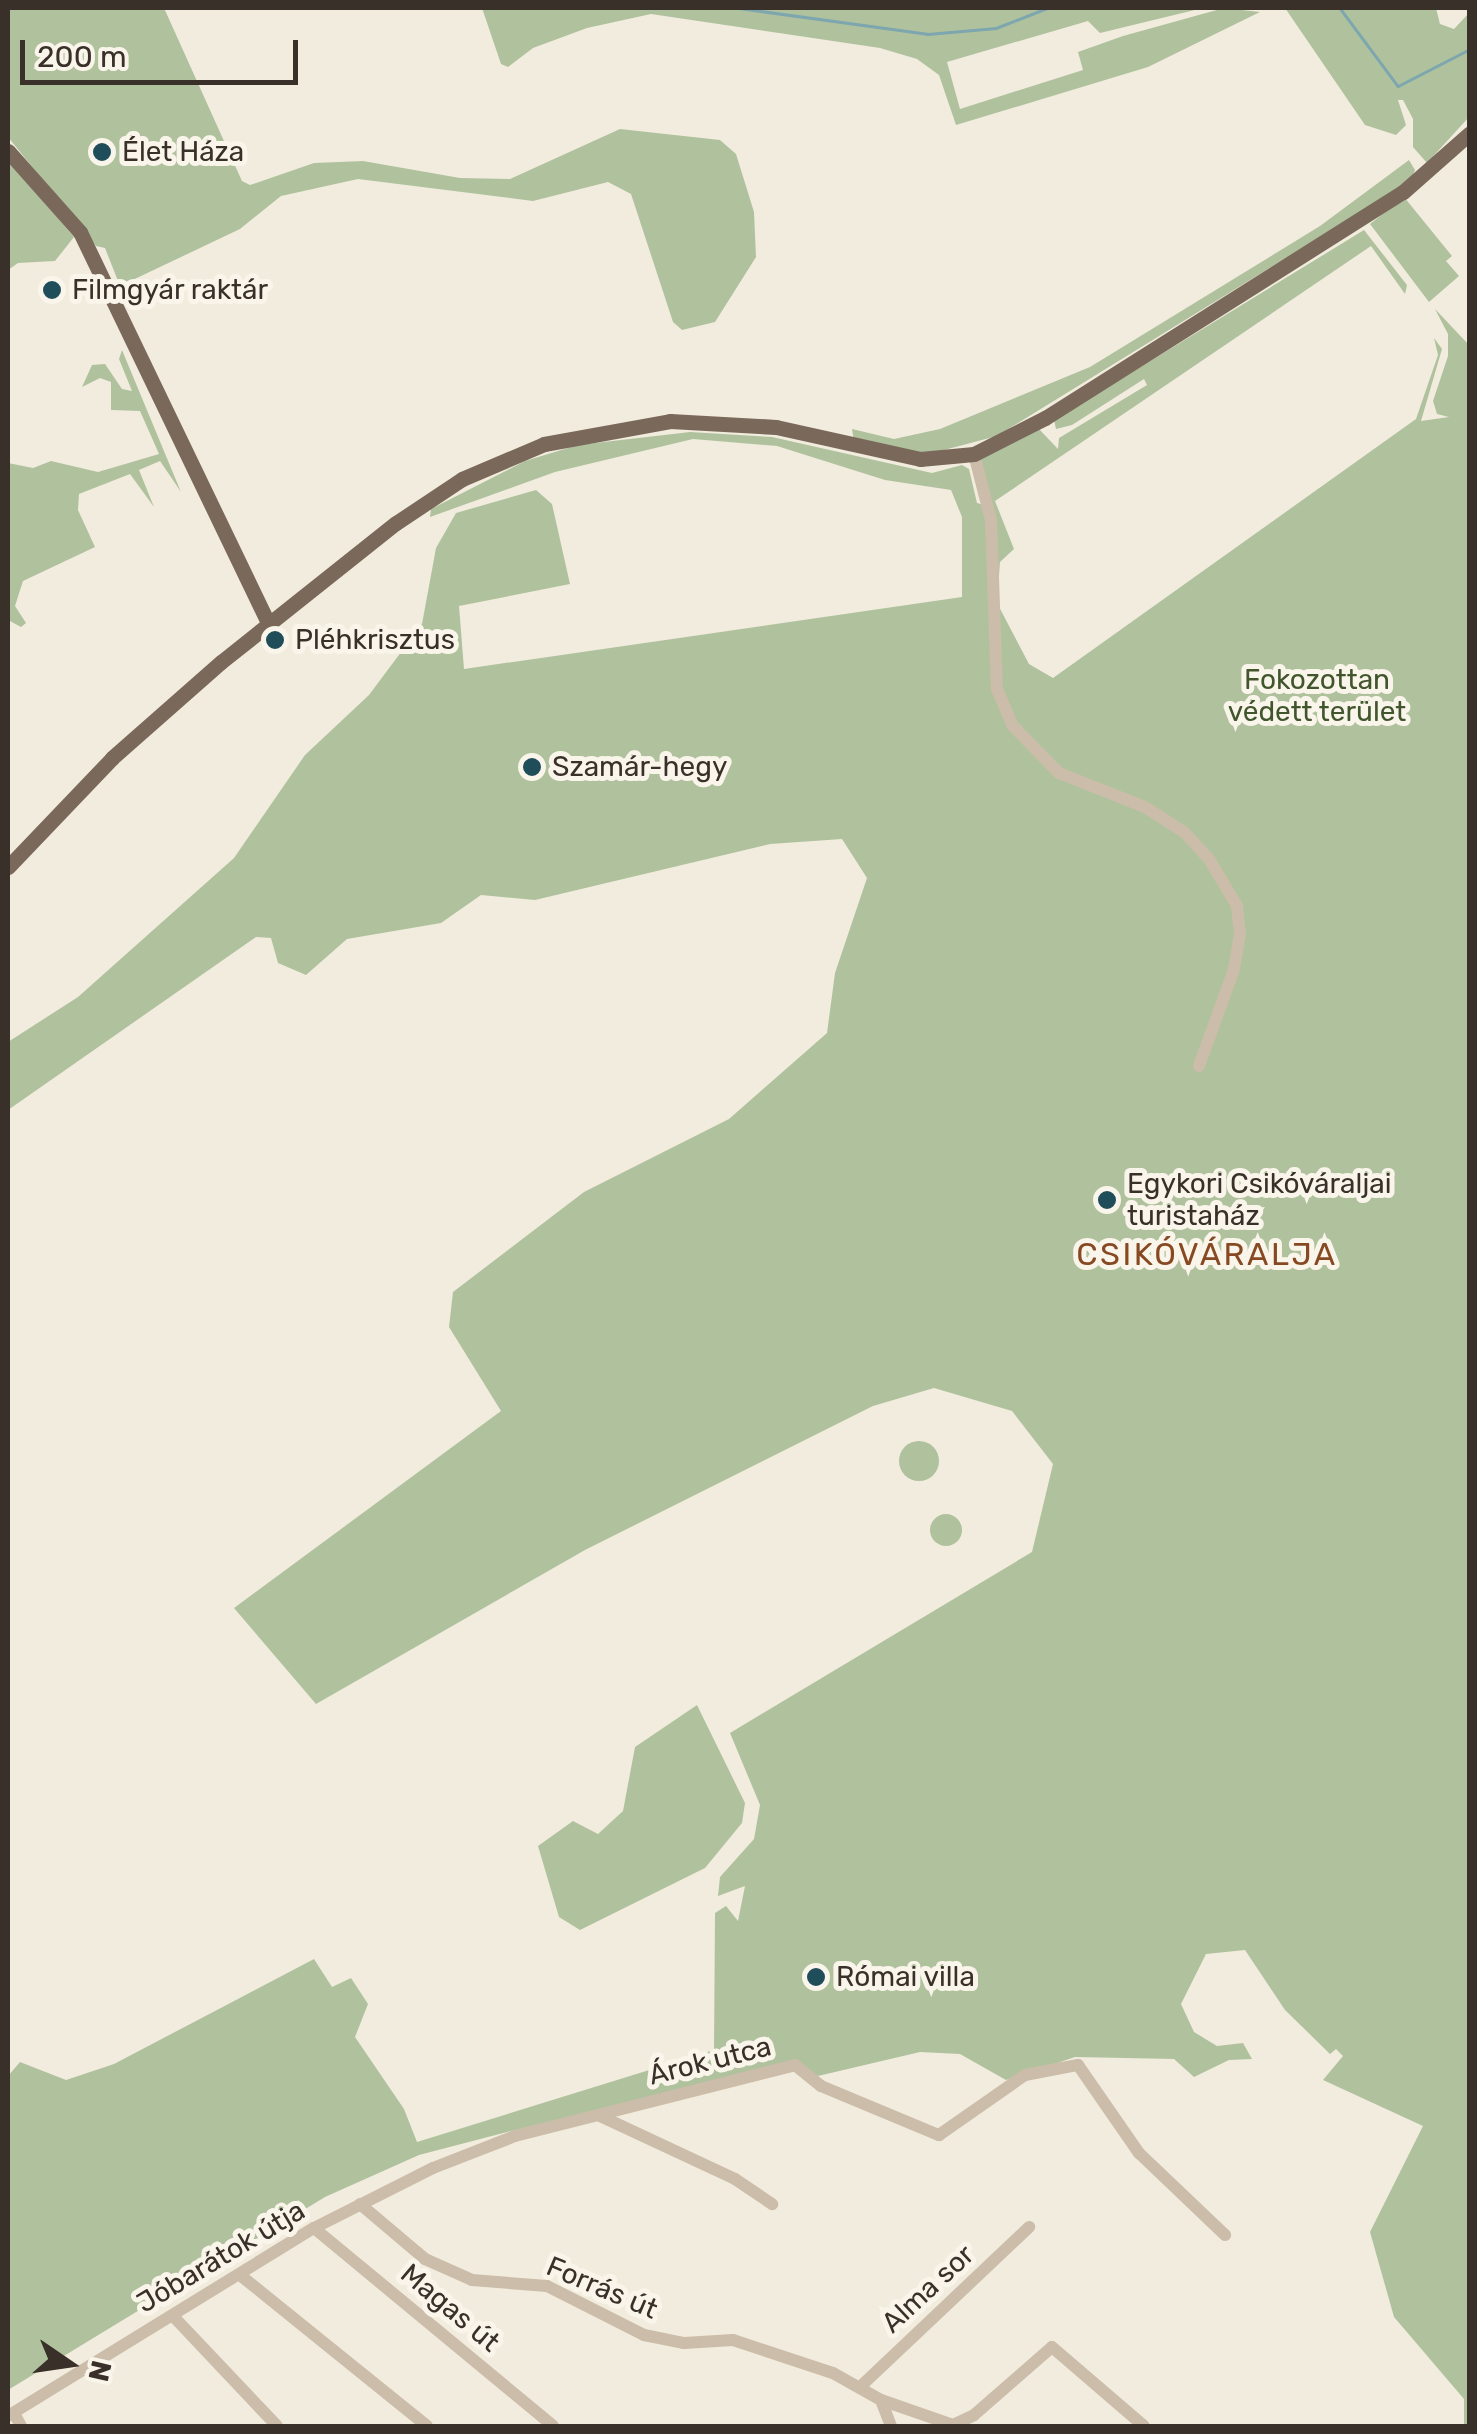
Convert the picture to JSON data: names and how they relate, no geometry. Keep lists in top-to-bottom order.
{
  "streets": {
    "street": [
      "Árok utca",
      "Jóbarátok útja",
      "Forrás út",
      "Alma sor",
      "Magas út"
    ]
  },
  "crossings": [
    ["Árok utca", "Jóbarátok útja"],
    ["Jóbarátok útja", "Forrás út"],
    ["Jóbarátok útja", "Magas út"],
    ["Forrás út", "Alma sor"]
  ],
  "districts": ["CSIKÓVÁRALJA"],
  "parks": ["Fokozottan védett terület"],
  "places": [
    "Élet Háza",
    "Filmgyár raktár",
    "Pléhkrisztus",
    "Szamár-hegy",
    "Egykori Csikóváraljai turistaház",
    "Római villa"
  ],
  "scale_bar": "200 m",
  "north": "right"
}
